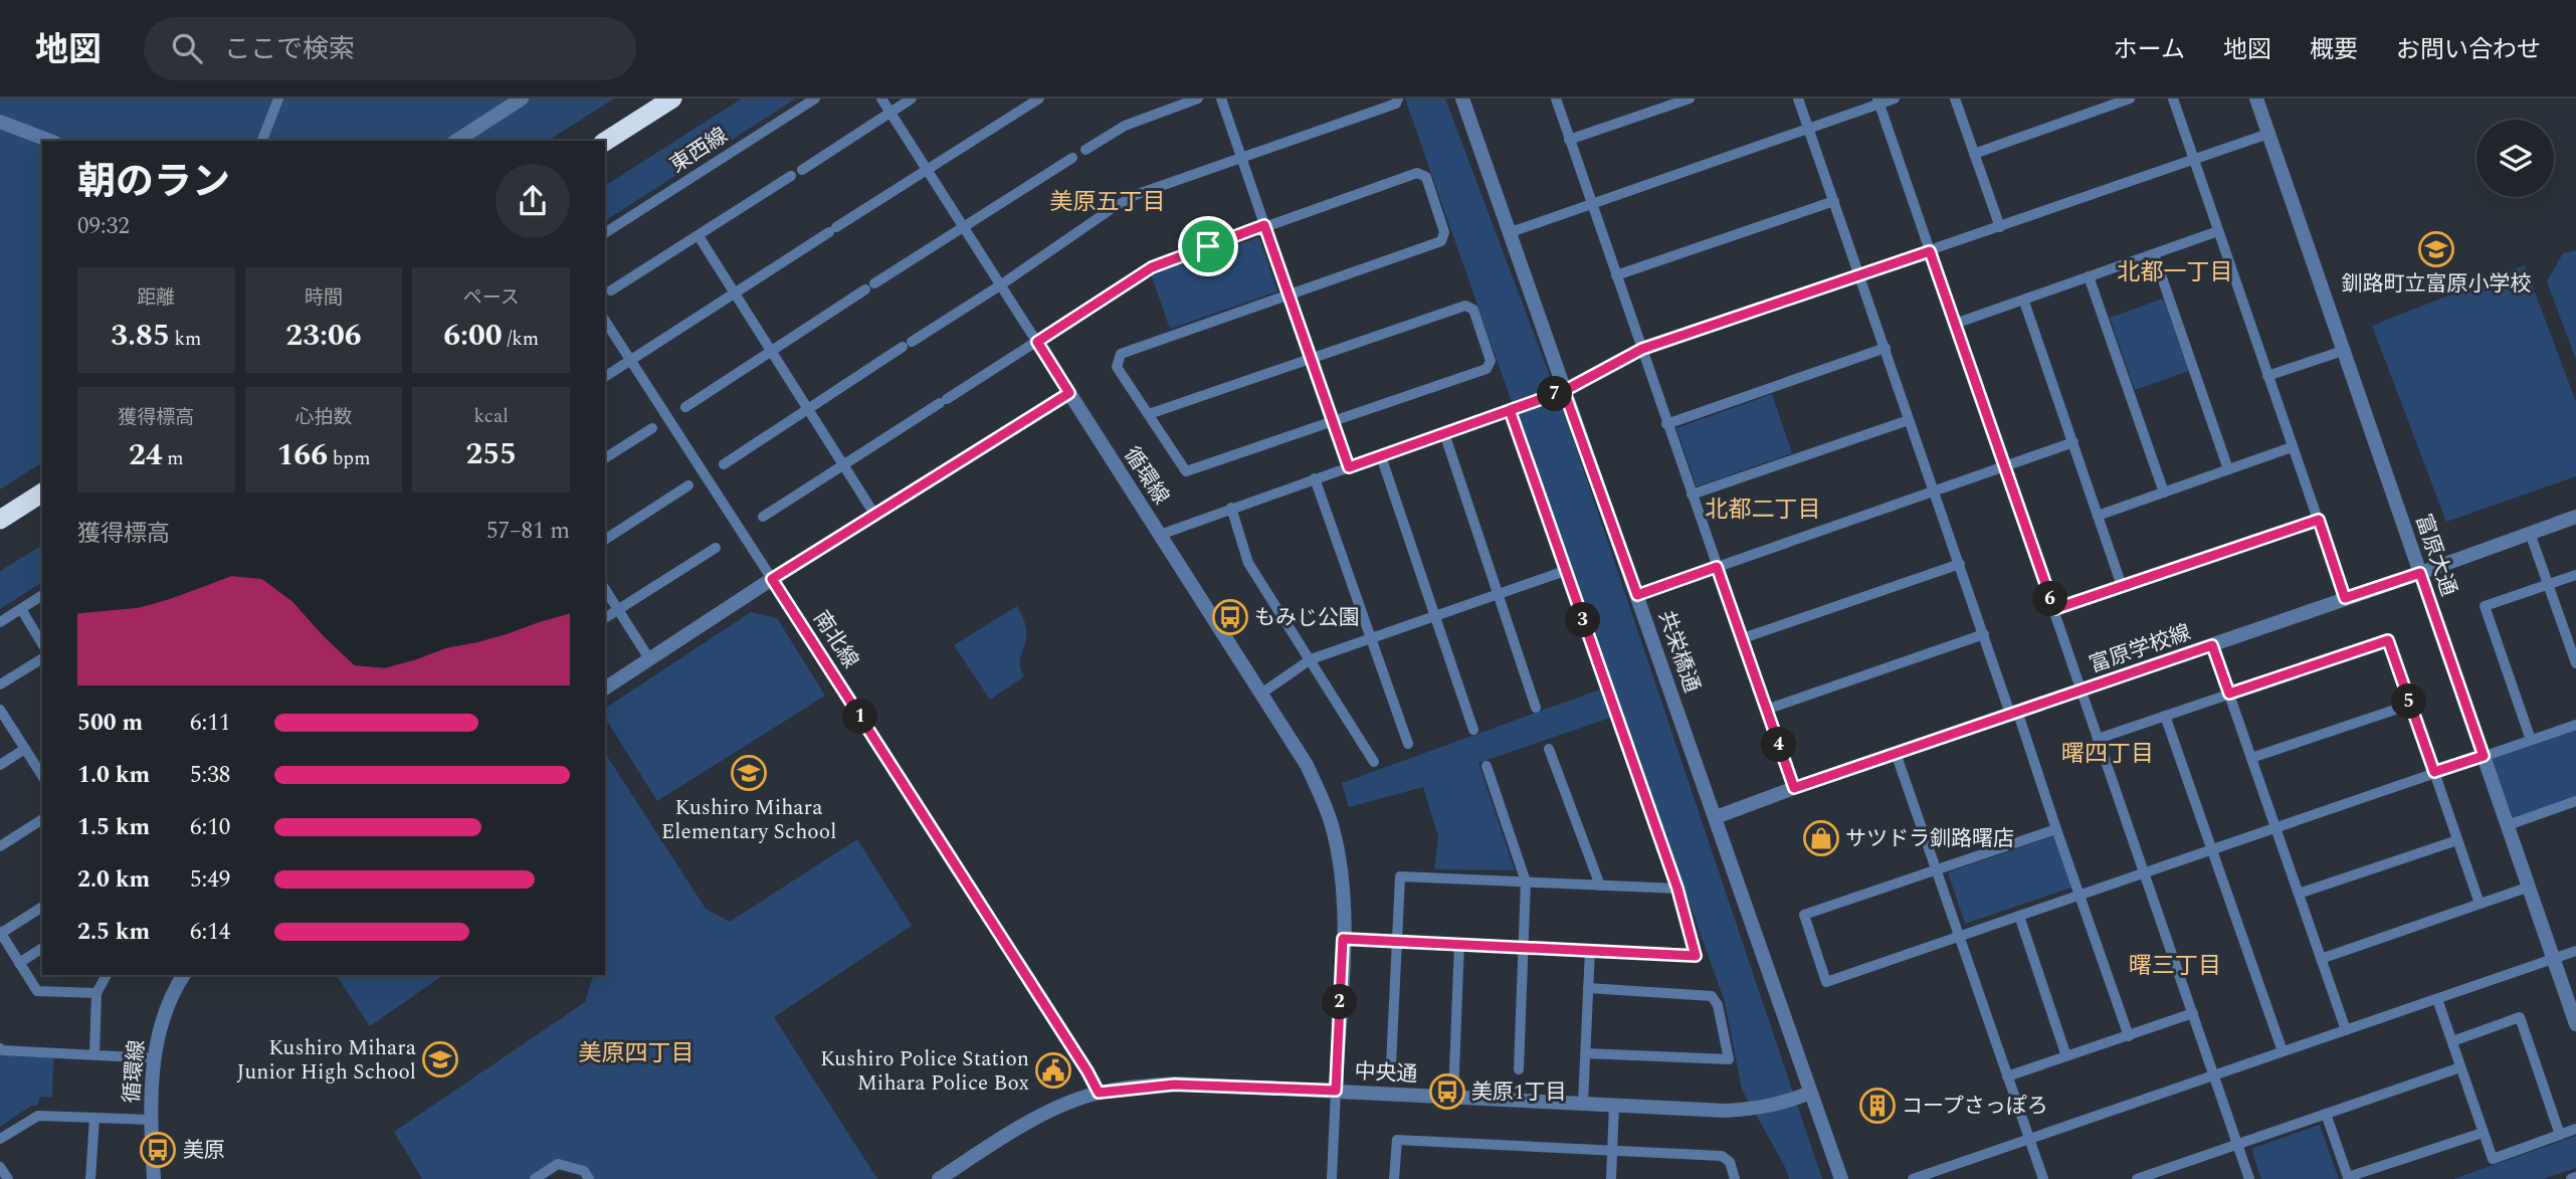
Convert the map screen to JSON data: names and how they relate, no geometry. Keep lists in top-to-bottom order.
{
  "streets": {
    "street": [
      "東西線",
      "循環線",
      "富原大通",
      "南北線",
      "富原学校線",
      "共栄橋通",
      "中央通"
    ]
  },
  "crossings": [
    ["循環線", "中央通"],
    ["富原大通", "富原学校線"],
    ["南北線", "中央通"],
    ["富原学校線", "共栄橋通"],
    ["共栄橋通", "中央通"]
  ],
  "districts": [
    "美原五丁目",
    "北都一丁目",
    "北都二丁目",
    "曙四丁目",
    "曙三丁目",
    "美原四丁目"
  ],
  "places": {
    "school or university": ["釧路町立富原小学校", "Kushiro Mihara Elementary School", "Kushiro Mihara Junior High School"],
    "bus stop": ["もみじ公園", "美原1丁目", "美原"],
    "shop": ["サツドラ釧路曙店"],
    "public building": ["Kushiro Police Station Mihara Police Box"],
    "building": ["コープさっぽろ"]
  },
  "page": {
    "header": "地図",
    "search": "ここで検索",
    "nav": [
      "ホーム",
      "地図",
      "概要",
      "お問い合わせ"
    ],
    "heading": ["朝のラン", "09:32"],
    "stats": [
      ["距離", "3.85 km"],
      ["時間", "23:06"],
      ["ペース", "6:00 /km"],
      ["獲得標高", "24 m"],
      ["心拍数", "166 bpm"],
      ["kcal", "255"]
    ],
    "pins": [
      "7",
      "6",
      "3",
      "5",
      "1",
      "4",
      "2"
    ],
    "chart": ["獲得標高", "57–81 m"],
    "list": [
      {
        "name": "500 m",
        "note": "6:11"
      },
      {
        "name": "1.0 km",
        "note": "5:38"
      },
      {
        "name": "1.5 km",
        "note": "6:10"
      },
      {
        "name": "2.0 km",
        "note": "5:49"
      },
      {
        "name": "2.5 km",
        "note": "6:14"
      }
    ]
  }
}
